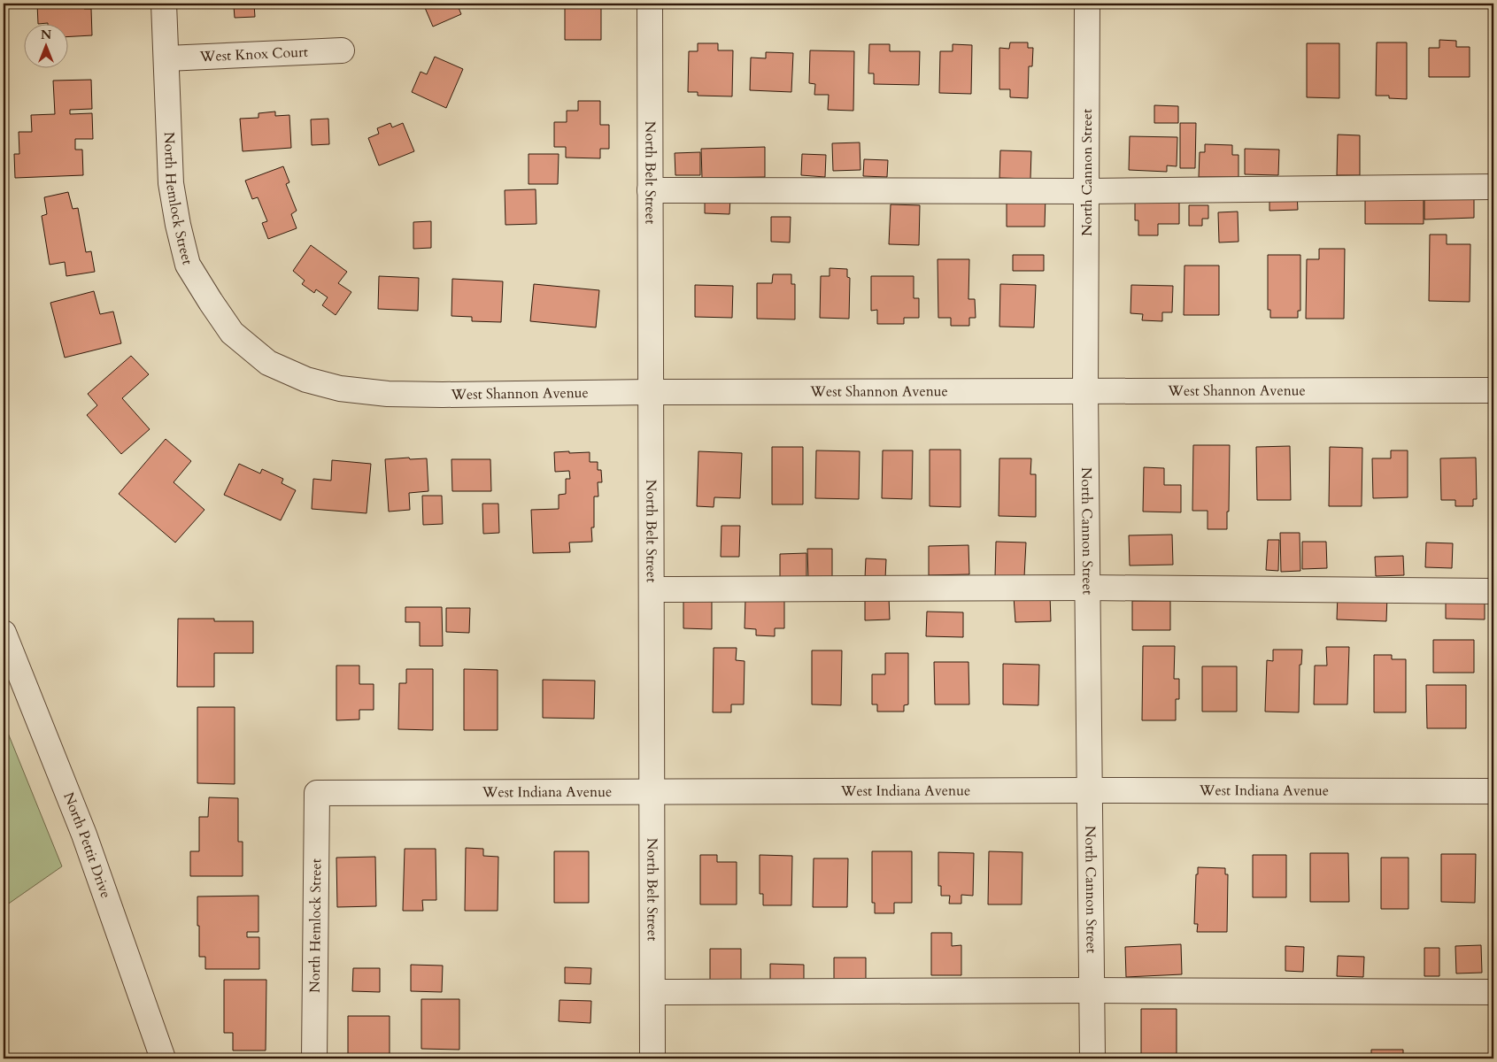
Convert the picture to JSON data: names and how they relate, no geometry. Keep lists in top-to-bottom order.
{
  "streets": {
    "street": [
      "West Knox Court",
      "North Belt Street",
      "North Cannon Street",
      "North Hemlock Street",
      "West Shannon Avenue",
      "West Indiana Avenue",
      "North Pettit Drive"
    ]
  },
  "crossings": [
    ["West Knox Court", "North Hemlock Street"],
    ["North Belt Street", "West Shannon Avenue"],
    ["North Belt Street", "West Indiana Avenue"],
    ["North Cannon Street", "West Shannon Avenue"],
    ["North Cannon Street", "West Indiana Avenue"],
    ["North Hemlock Street", "West Shannon Avenue"],
    ["North Hemlock Street", "West Indiana Avenue"]
  ],
  "north": "top"
}
